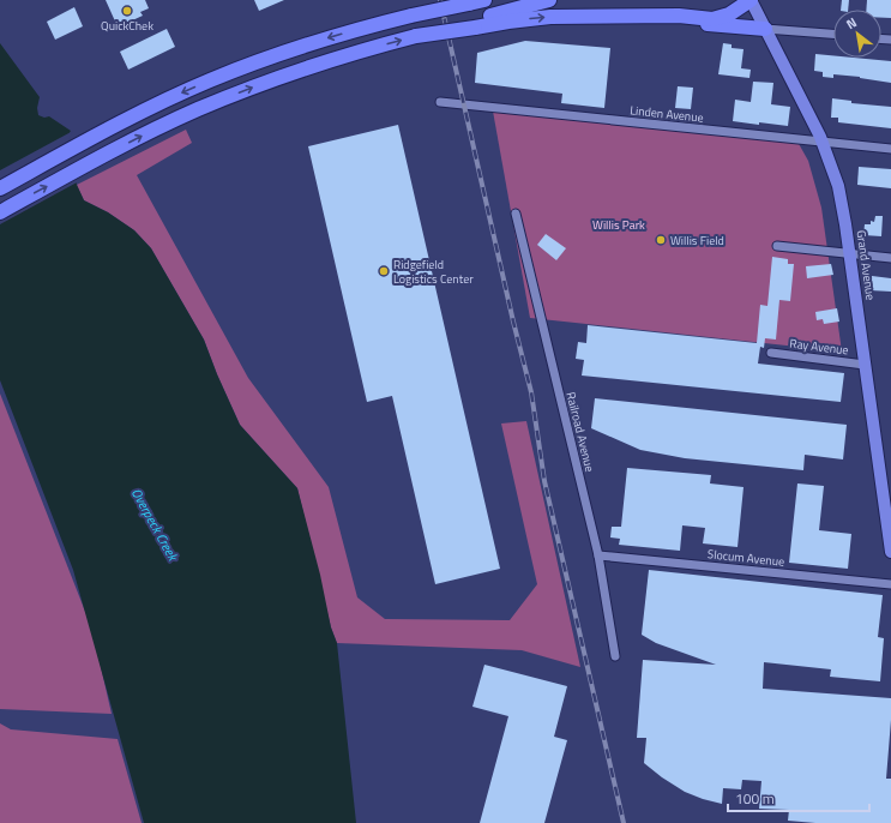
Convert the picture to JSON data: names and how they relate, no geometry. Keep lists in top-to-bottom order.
{
  "streets": {
    "main road": ["Grand Avenue"],
    "street": [
      "Linden Avenue",
      "Ray Avenue",
      "Railroad Avenue",
      "Slocum Avenue"
    ]
  },
  "crossings": [
    ["Linden Avenue", "Grand Avenue"],
    ["Grand Avenue", "Ray Avenue"],
    ["Railroad Avenue", "Slocum Avenue"]
  ],
  "water": ["Overpeck Creek"],
  "parks": ["Willis Park"],
  "places": ["QuickChek", "Willis Field", "Ridgefield Logistics Center"],
  "scale_bar": "100 m",
  "north": "top left"
}
